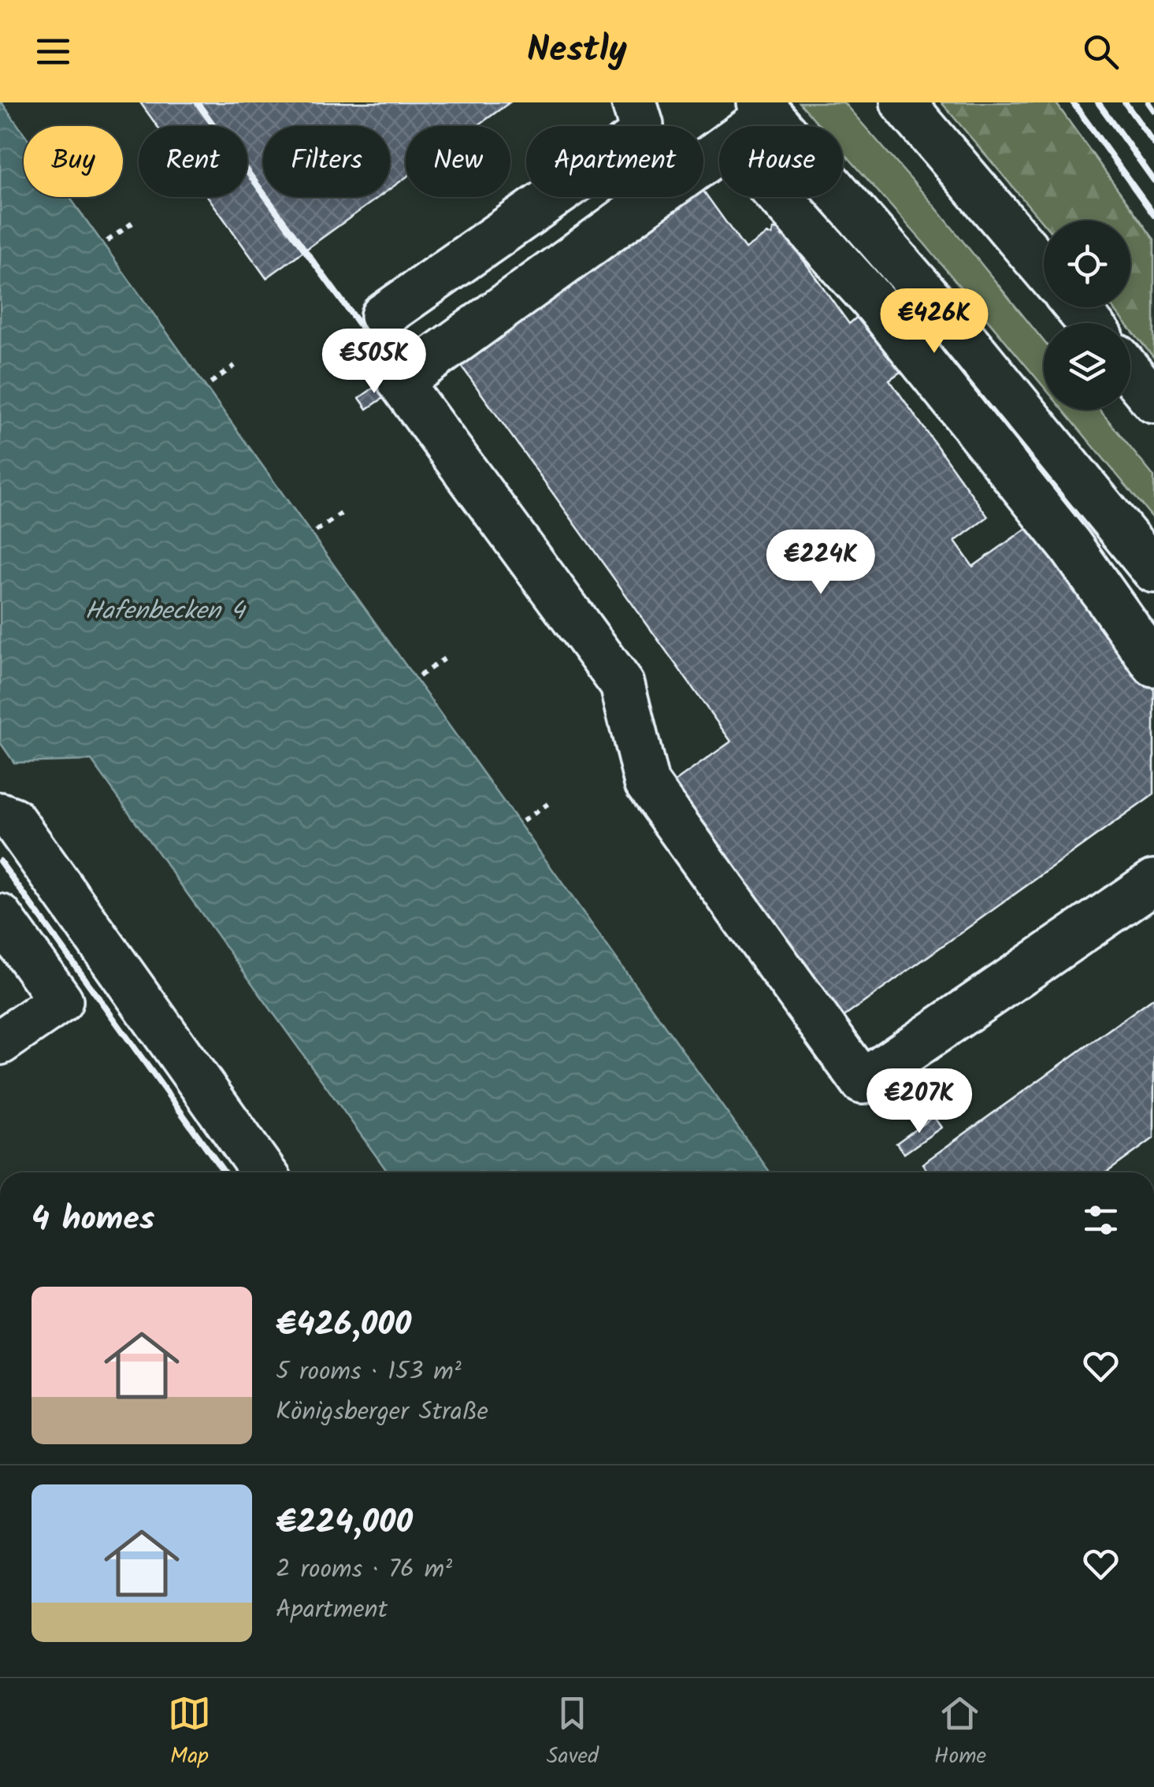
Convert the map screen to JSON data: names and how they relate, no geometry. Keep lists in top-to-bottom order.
{
  "water": ["Hafenbecken 4"],
  "page": {
    "header": "Nestly",
    "chip": [
      "Buy",
      "Rent",
      "Filters",
      "New",
      "Apartment",
      "House"
    ],
    "price": [
      "€426K",
      "€505K",
      "€224K",
      "€207K"
    ],
    "heading": "4 homes",
    "list": [
      {
        "name": "€426,000",
        "note": "5 rooms · 153 m² · Königsberger Straße"
      },
      {
        "name": "€224,000",
        "note": "2 rooms · 76 m² · Apartment"
      }
    ],
    "tabs": ["Map", "Saved", "Home"]
  }
}
